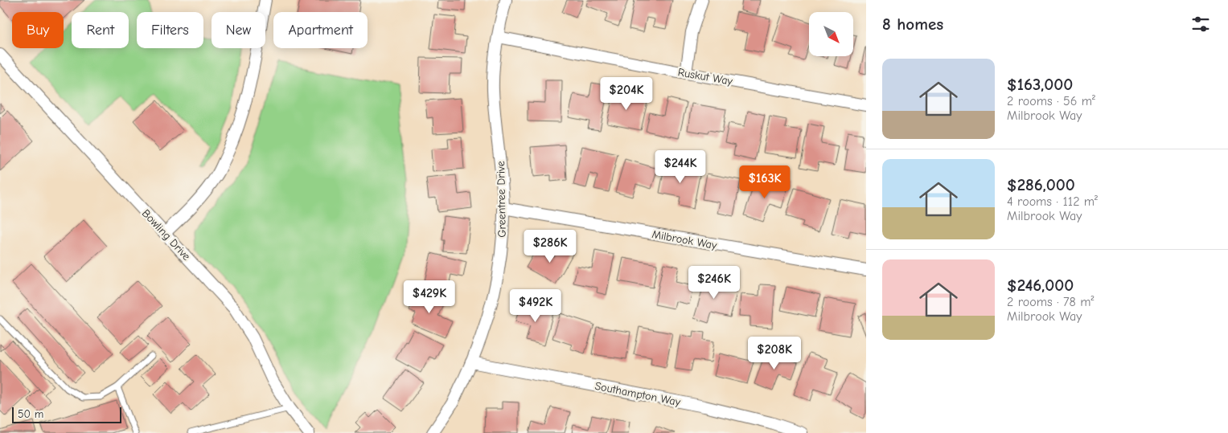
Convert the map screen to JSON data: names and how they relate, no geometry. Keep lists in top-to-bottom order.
{
  "streets": {
    "street": [
      "Ruskut Way",
      "Greentree Drive",
      "Bowling Drive",
      "Milbrook Way",
      "Southampton Way"
    ]
  },
  "crossings": [
    ["Ruskut Way", "Greentree Drive"],
    ["Greentree Drive", "Milbrook Way"],
    ["Greentree Drive", "Southampton Way"]
  ],
  "scale_bar": "50 m",
  "north": "bottom right",
  "page": {
    "heading": "8 homes",
    "chip": [
      "Buy",
      "Rent",
      "Filters",
      "New",
      "Apartment"
    ],
    "list": [
      {
        "name": "$163,000",
        "note": "2 rooms · 56 m² · Milbrook Way"
      },
      {
        "name": "$286,000",
        "note": "4 rooms · 112 m² · Milbrook Way"
      },
      {
        "name": "$246,000",
        "note": "2 rooms · 78 m² · Milbrook Way"
      }
    ],
    "price": [
      "$204K",
      "$244K",
      "$163K",
      "$286K",
      "$246K",
      "$429K",
      "$492K",
      "$208K"
    ],
    "scale": "50 m"
  }
}
